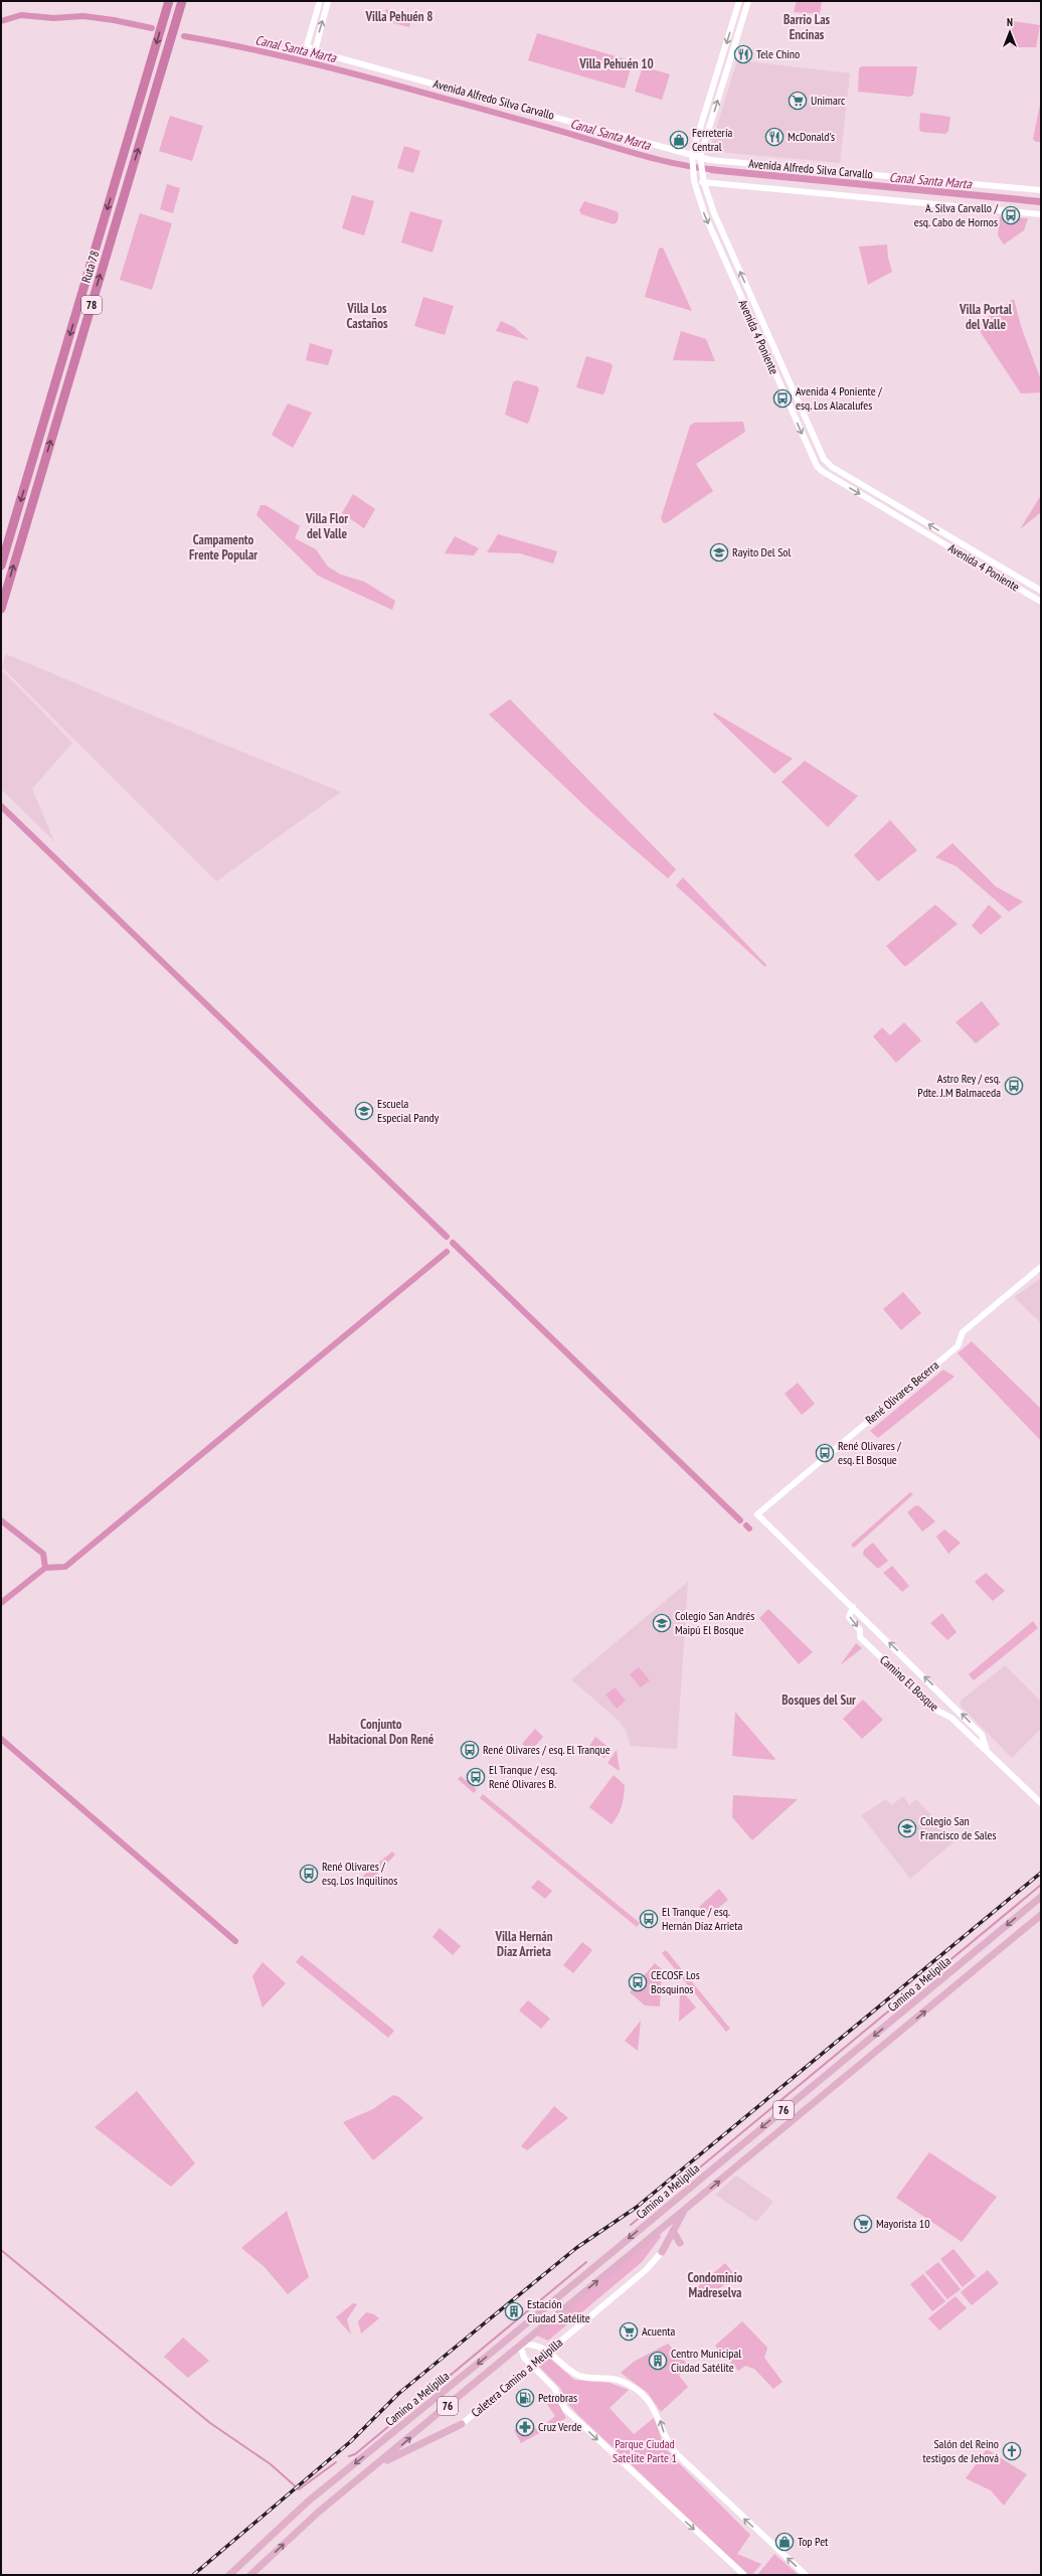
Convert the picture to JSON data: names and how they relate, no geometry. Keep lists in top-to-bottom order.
{
  "streets": {
    "highway": ["Ruta 78", "78"],
    "main road": ["Camino a Melipilla", "76"],
    "street": [
      "Avenida Alfredo Silva Carvallo",
      "Avenida 4 Poniente",
      "René Olivares Becerra",
      "Camino El Bosque",
      "Caletera Camino a Melipilla"
    ]
  },
  "crossings": [
    ["Avenida Alfredo Silva Carvallo", "Avenida 4 Poniente"],
    ["René Olivares Becerra", "Camino El Bosque"]
  ],
  "districts": [
    "Villa Pehuén 8",
    "Barrio Las Encinas",
    "Villa Pehuén 10",
    "Villa Los Castaños",
    "Villa Portal del Valle",
    "Villa Flor del Valle",
    "Campamento Frente Popular",
    "Bosques del Sur",
    "Conjunto Habitacional Don René",
    "Villa Hernán Díaz Arrieta",
    "Condominio Madreselva"
  ],
  "water": ["Canal Santa Marta"],
  "parks": ["Parque Ciudad Satelite Parte 1"],
  "places": {
    "restaurant": ["Tele Chino", "McDonald's"],
    "supermarket": ["Unimarc", "Mayorista 10", "Acuenta"],
    "shop": ["Ferretería Central", "Top Pet"],
    "bus stop": [
      "A. Silva Carvallo / esq. Cabo de Hornos",
      "Avenida 4 Poniente / esq. Los Alacalufes",
      "Astro Rey / esq. Pdte. J.M Balmaceda",
      "René Olivares / esq. El Bosque",
      "René Olivares / esq. El Tranque",
      "El Tranque / esq. René Olivares B.",
      "René Olivares / esq. Los Inquilinos",
      "El Tranque / esq. Hernán Díaz Arrieta",
      "CECOSF Los Bosquinos"
    ],
    "school or university": [
      "Rayito Del Sol",
      "Escuela Especial Pandy",
      "Colegio San Andrés Maipú El Bosque",
      "Colegio San Francisco de Sales"
    ],
    "building": ["Estación Ciudad Satélite", "Centro Municipal Ciudad Satélite"],
    "fuel station": ["Petrobras"],
    "pharmacy": ["Cruz Verde"],
    "church": ["Salón del Reino testigos de Jehová"]
  },
  "north": "top"
}
